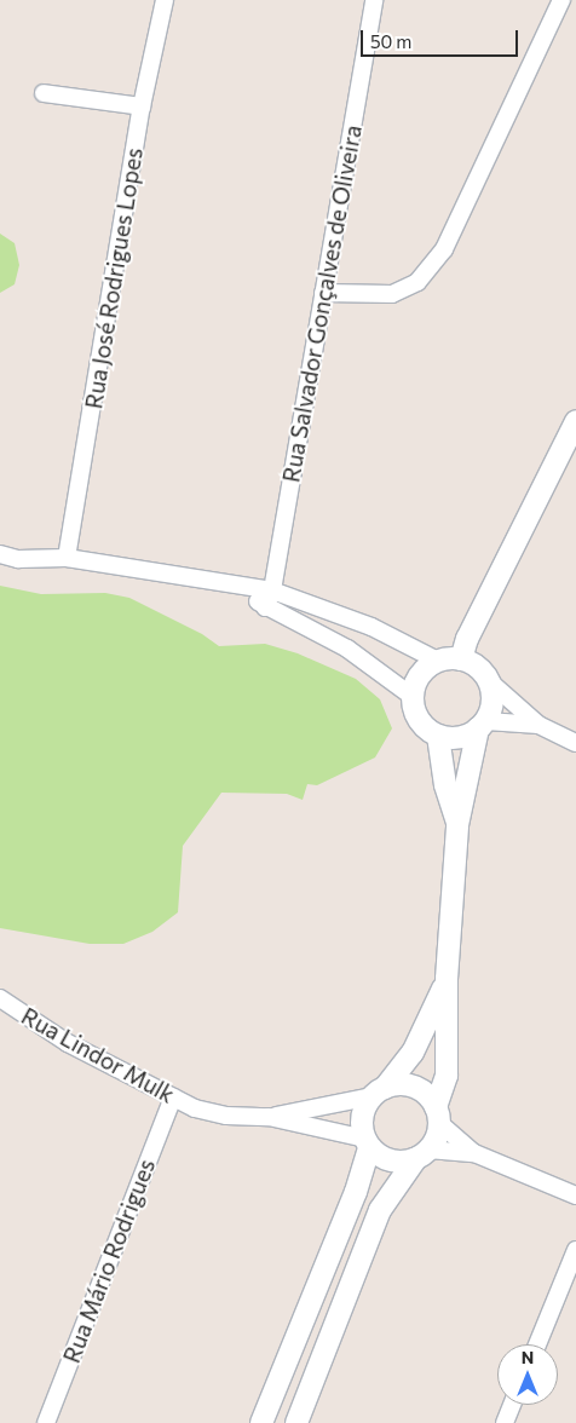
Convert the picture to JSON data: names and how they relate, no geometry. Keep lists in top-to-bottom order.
{
  "streets": {
    "street": [
      "Rua José Rodrigues Lopes",
      "Rua Salvador Gonçalves de Oliveira",
      "Rua Lindor Mulk",
      "Rua Mário Rodrigues"
    ]
  },
  "crossings": [
    ["Rua Lindor Mulk", "Rua Mário Rodrigues"]
  ],
  "scale_bar": "50 m",
  "north": "top"
}
